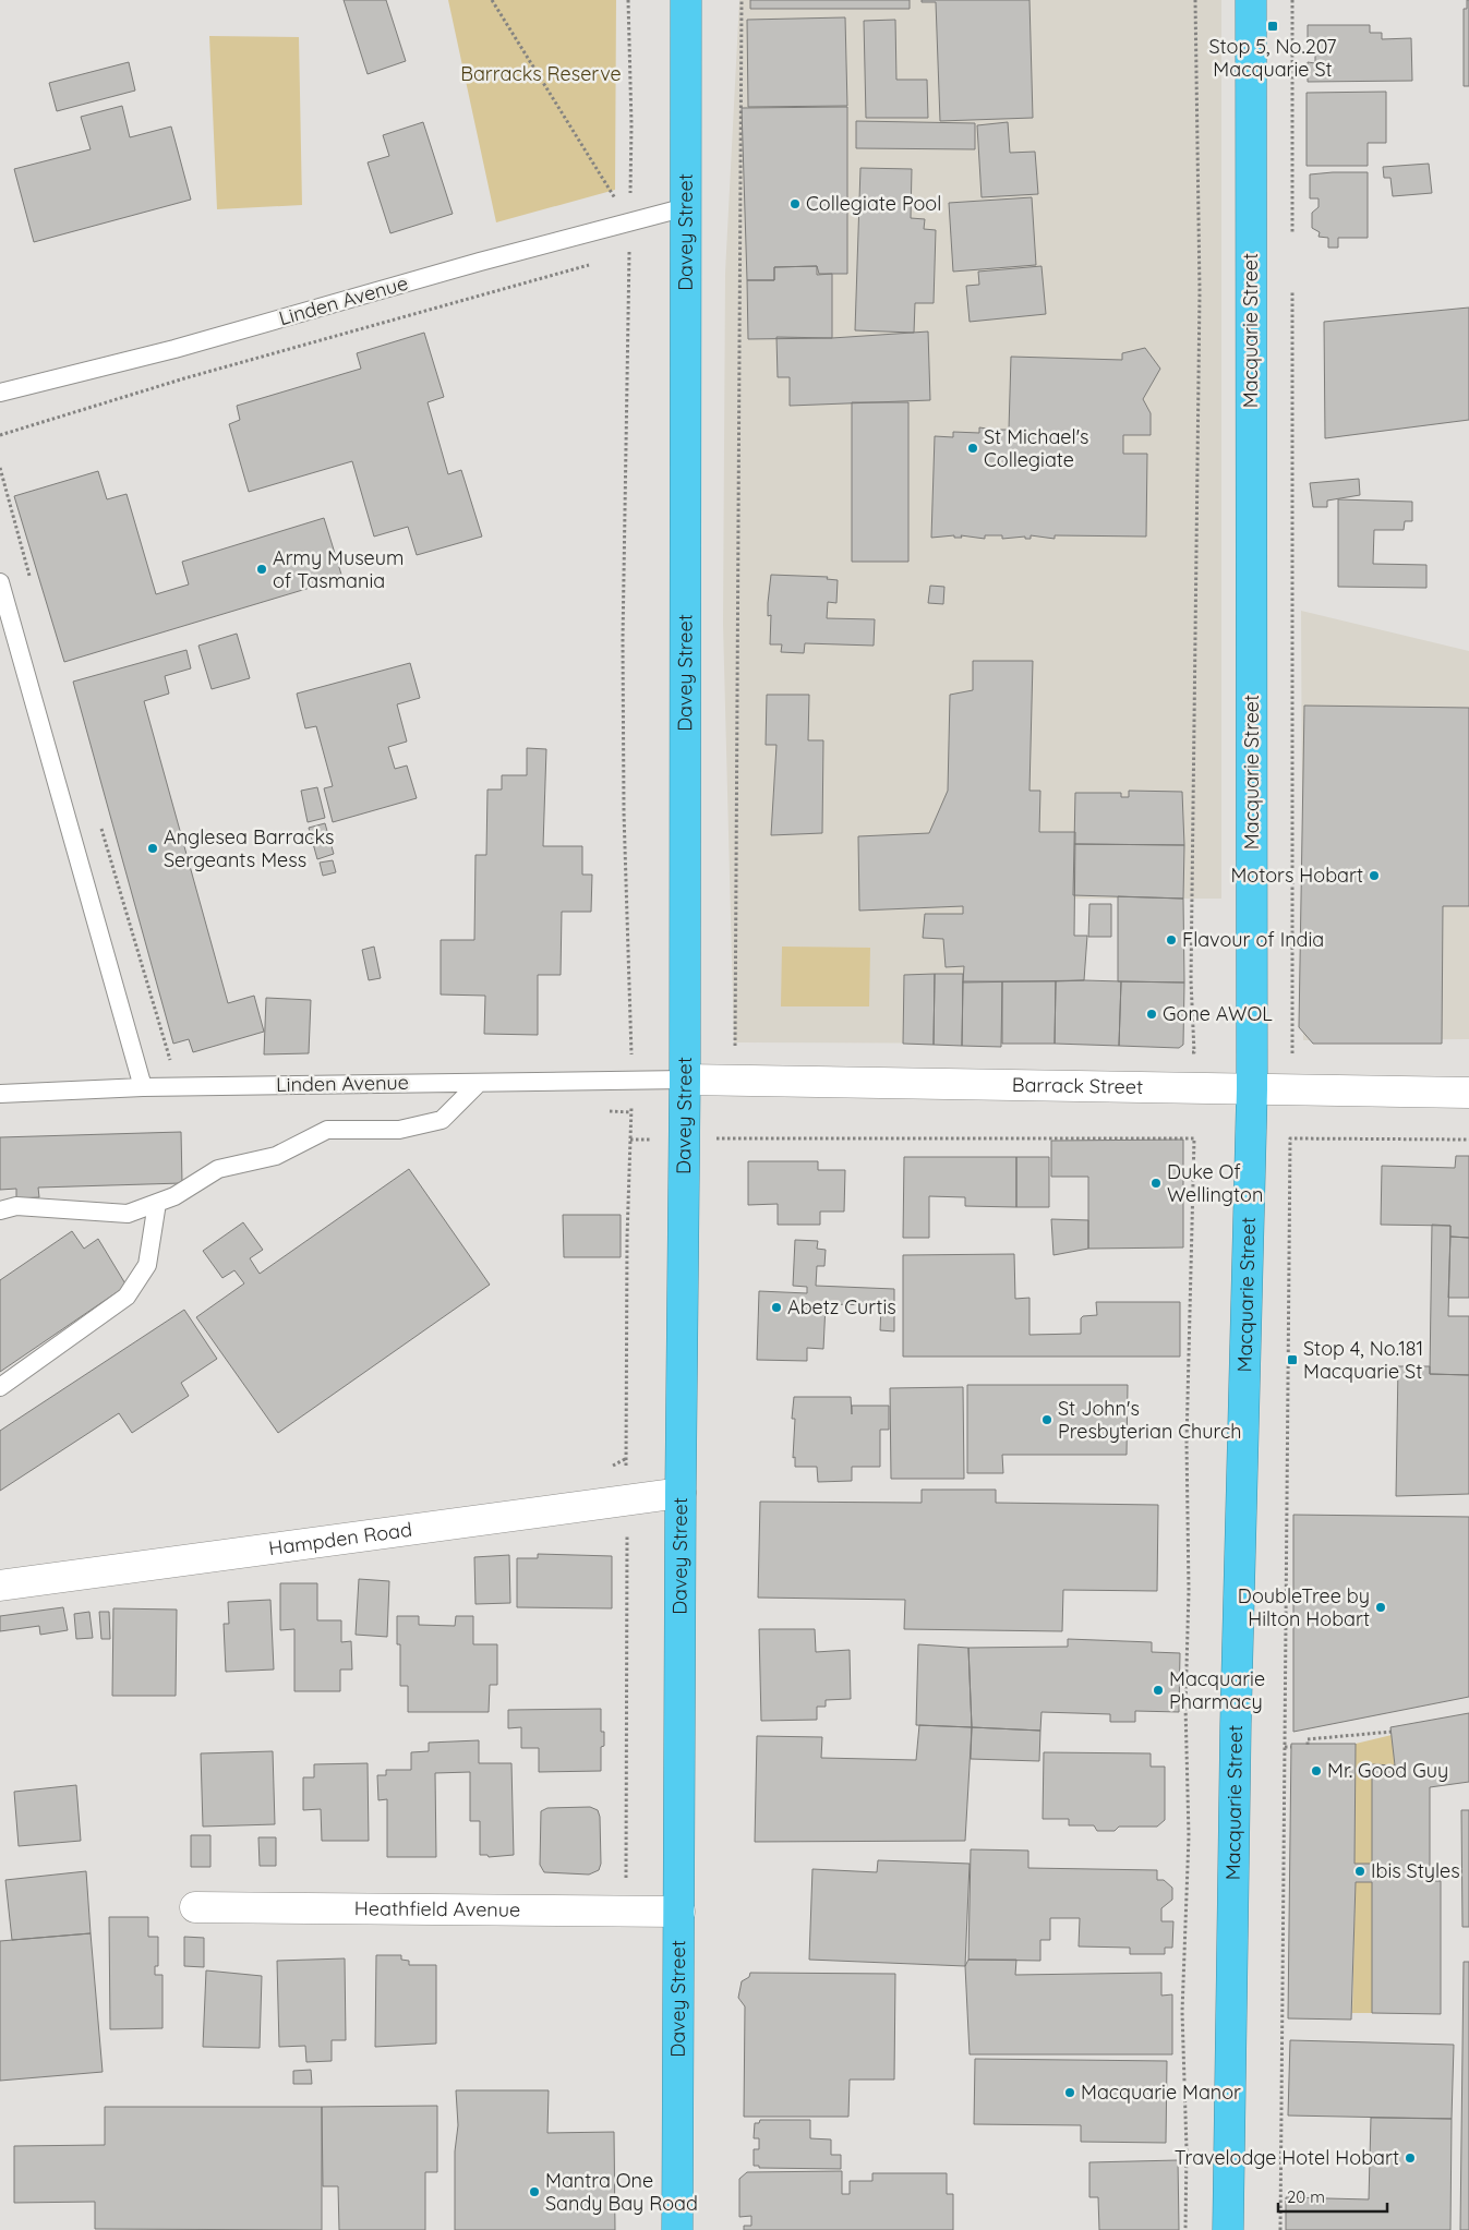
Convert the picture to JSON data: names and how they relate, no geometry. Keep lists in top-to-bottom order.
{
  "streets": {
    "highway": ["Davey Street", "Macquarie Street"],
    "street": ["Barrack Street", "Hampden Road", "Heathfield Avenue"],
    "lane": ["Linden Avenue"]
  },
  "crossings": [
    ["Davey Street", "Linden Avenue"],
    ["Davey Street", "Barrack Street"],
    ["Davey Street", "Hampden Road"],
    ["Davey Street", "Heathfield Avenue"],
    ["Linden Avenue", "Barrack Street"],
    ["Macquarie Street", "Barrack Street"]
  ],
  "parks": ["Barracks Reserve"],
  "places": {
    "transit": ["Stop 5, No.207 Macquarie St", "Stop 4, No.181 Macquarie St"],
    "other": [
      "Collegiate Pool",
      "St Michael's Collegiate",
      "Army Museum of Tasmania",
      "Anglesea Barracks Sergeants Mess",
      "Motors Hobart",
      "Flavour of India",
      "Gone AWOL",
      "Duke Of Wellington",
      "Abetz Curtis",
      "St John's Presbyterian Church",
      "DoubleTree by Hilton Hobart",
      "Macquarie Pharmacy",
      "Mr. Good Guy",
      "Ibis Styles",
      "Macquarie Manor",
      "Travelodge Hotel Hobart",
      "Mantra One Sandy Bay Road"
    ]
  },
  "scale_bar": "20 m"
}
